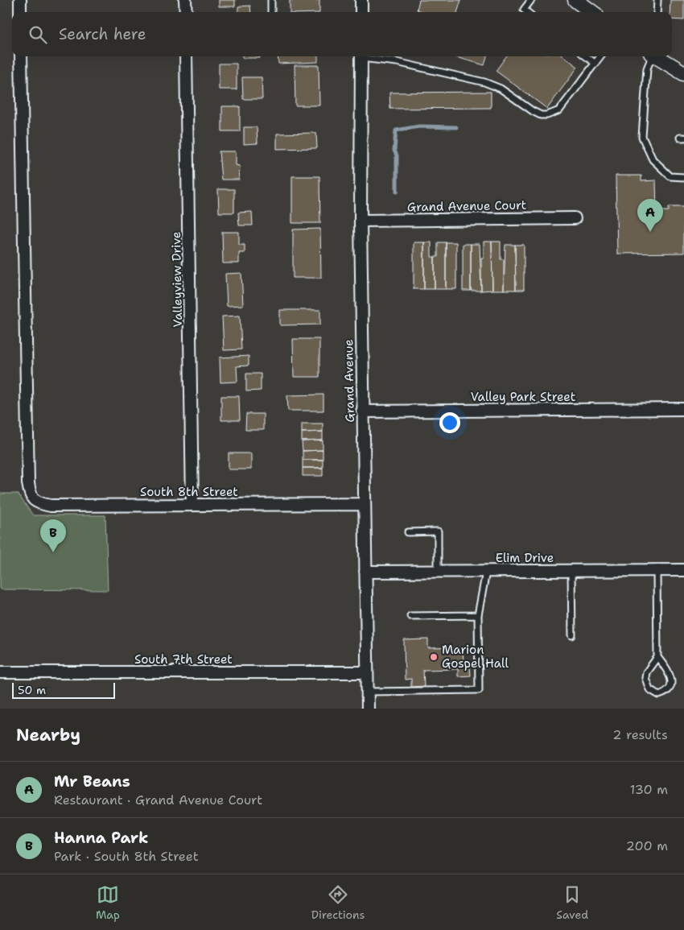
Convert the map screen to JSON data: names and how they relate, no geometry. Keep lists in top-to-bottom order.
{
  "streets": {
    "street": [
      "Grand Avenue Court",
      "Valleyview Drive",
      "Grand Avenue",
      "Valley Park Street",
      "South 8th Street",
      "Elim Drive",
      "South 7th Street"
    ]
  },
  "crossings": [
    ["Grand Avenue Court", "Grand Avenue"],
    ["Valleyview Drive", "South 8th Street"],
    ["Grand Avenue", "Valley Park Street"],
    ["Grand Avenue", "South 8th Street"],
    ["Grand Avenue", "Elim Drive"],
    ["Grand Avenue", "South 7th Street"]
  ],
  "places": ["Marion Gospel Hall"],
  "scale_bar": "50 m",
  "page": {
    "search": "Search here",
    "pins": ["A", "B"],
    "scale": "50 m",
    "heading": ["Nearby", "2 results"],
    "list": [
      {
        "mark": "A",
        "name": "Mr Beans",
        "note": "Restaurant · Grand Avenue Court",
        "value": "130 m"
      },
      {
        "mark": "B",
        "name": "Hanna Park",
        "note": "Park · South 8th Street",
        "value": "200 m"
      }
    ],
    "nav": ["Map", "Directions", "Saved"]
  }
}
